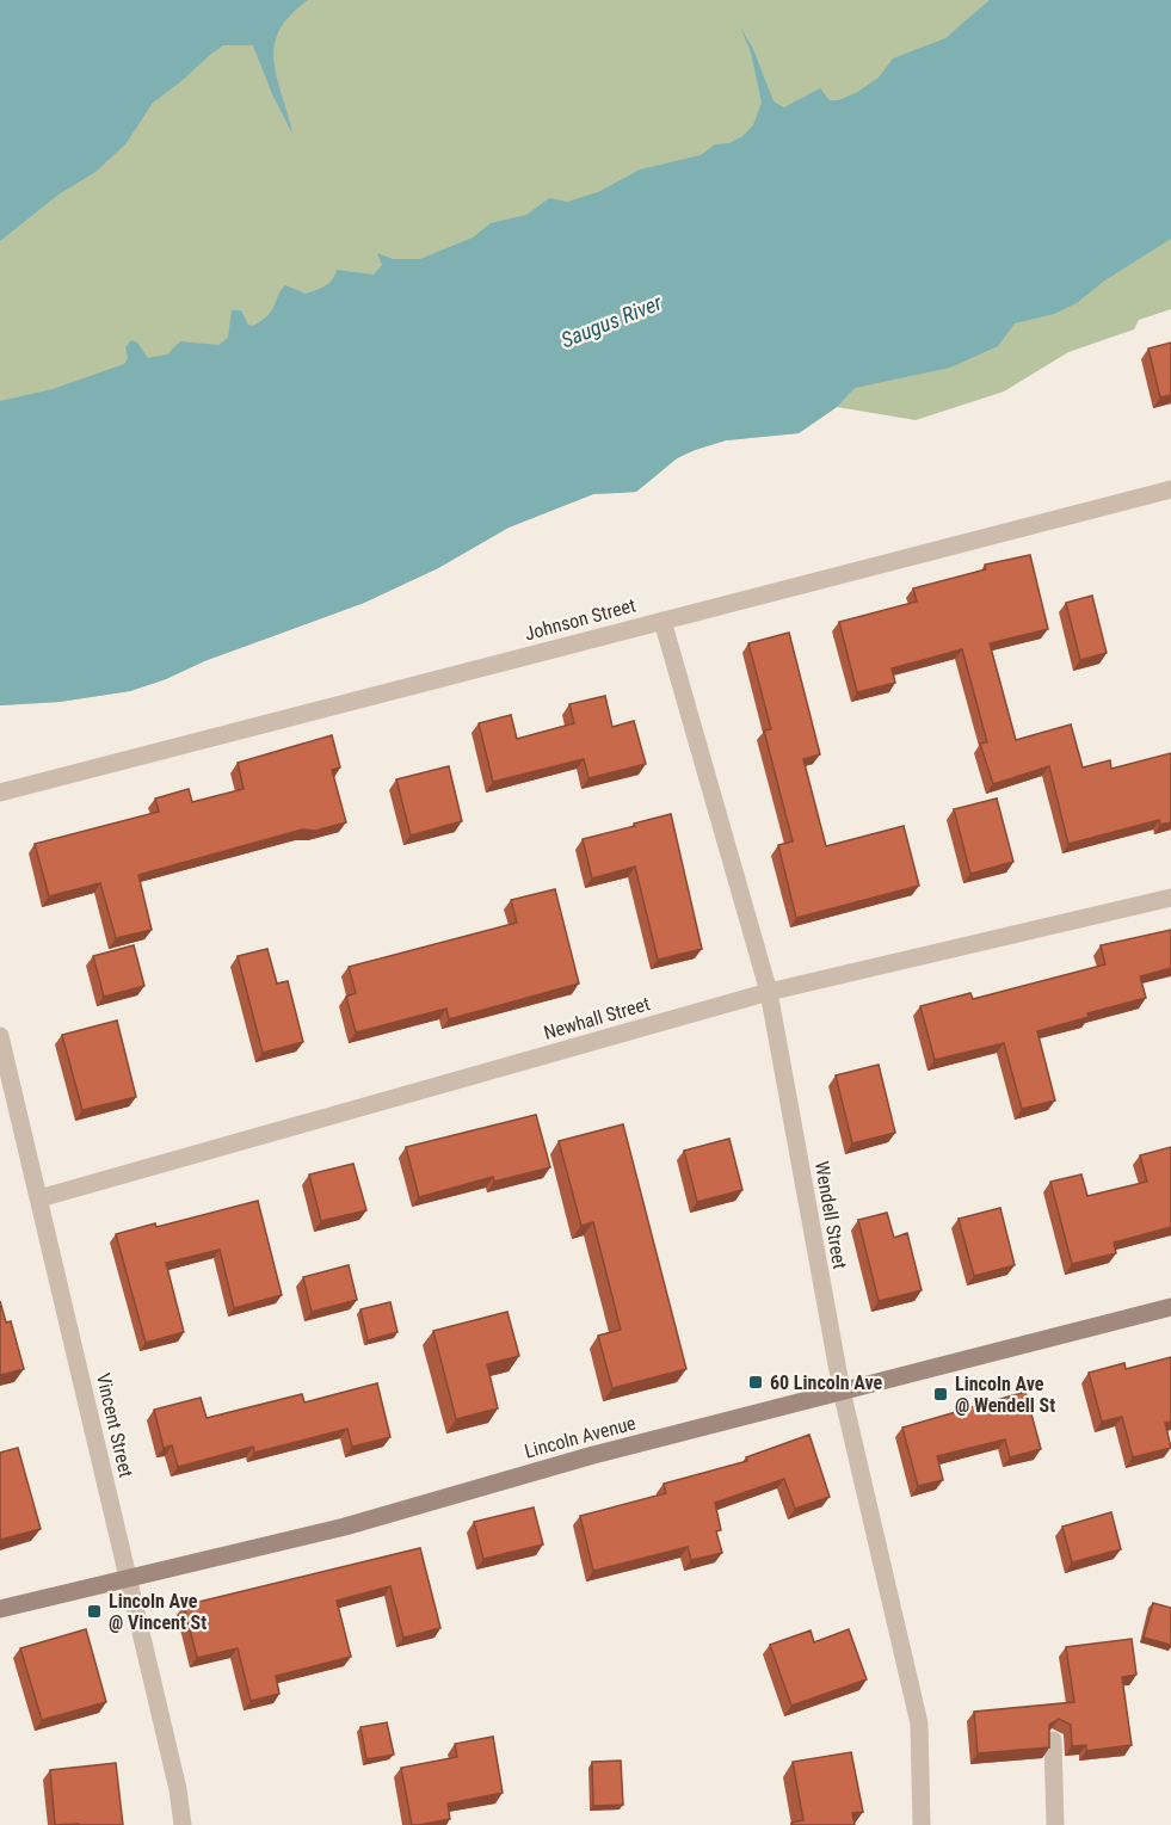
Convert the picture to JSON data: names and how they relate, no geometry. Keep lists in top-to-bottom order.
{
  "streets": {
    "main road": ["Lincoln Avenue"],
    "street": [
      "Johnson Street",
      "Newhall Street",
      "Wendell Street",
      "Vincent Street"
    ]
  },
  "crossings": [
    ["Johnson Street", "Wendell Street"],
    ["Newhall Street", "Wendell Street"],
    ["Newhall Street", "Vincent Street"],
    ["Wendell Street", "Lincoln Avenue"],
    ["Vincent Street", "Lincoln Avenue"]
  ],
  "water": ["Saugus River"],
  "places": {
    "transit": ["60 Lincoln Ave", "Lincoln Ave @ Wendell St", "Lincoln Ave @ Vincent St"]
  }
}
